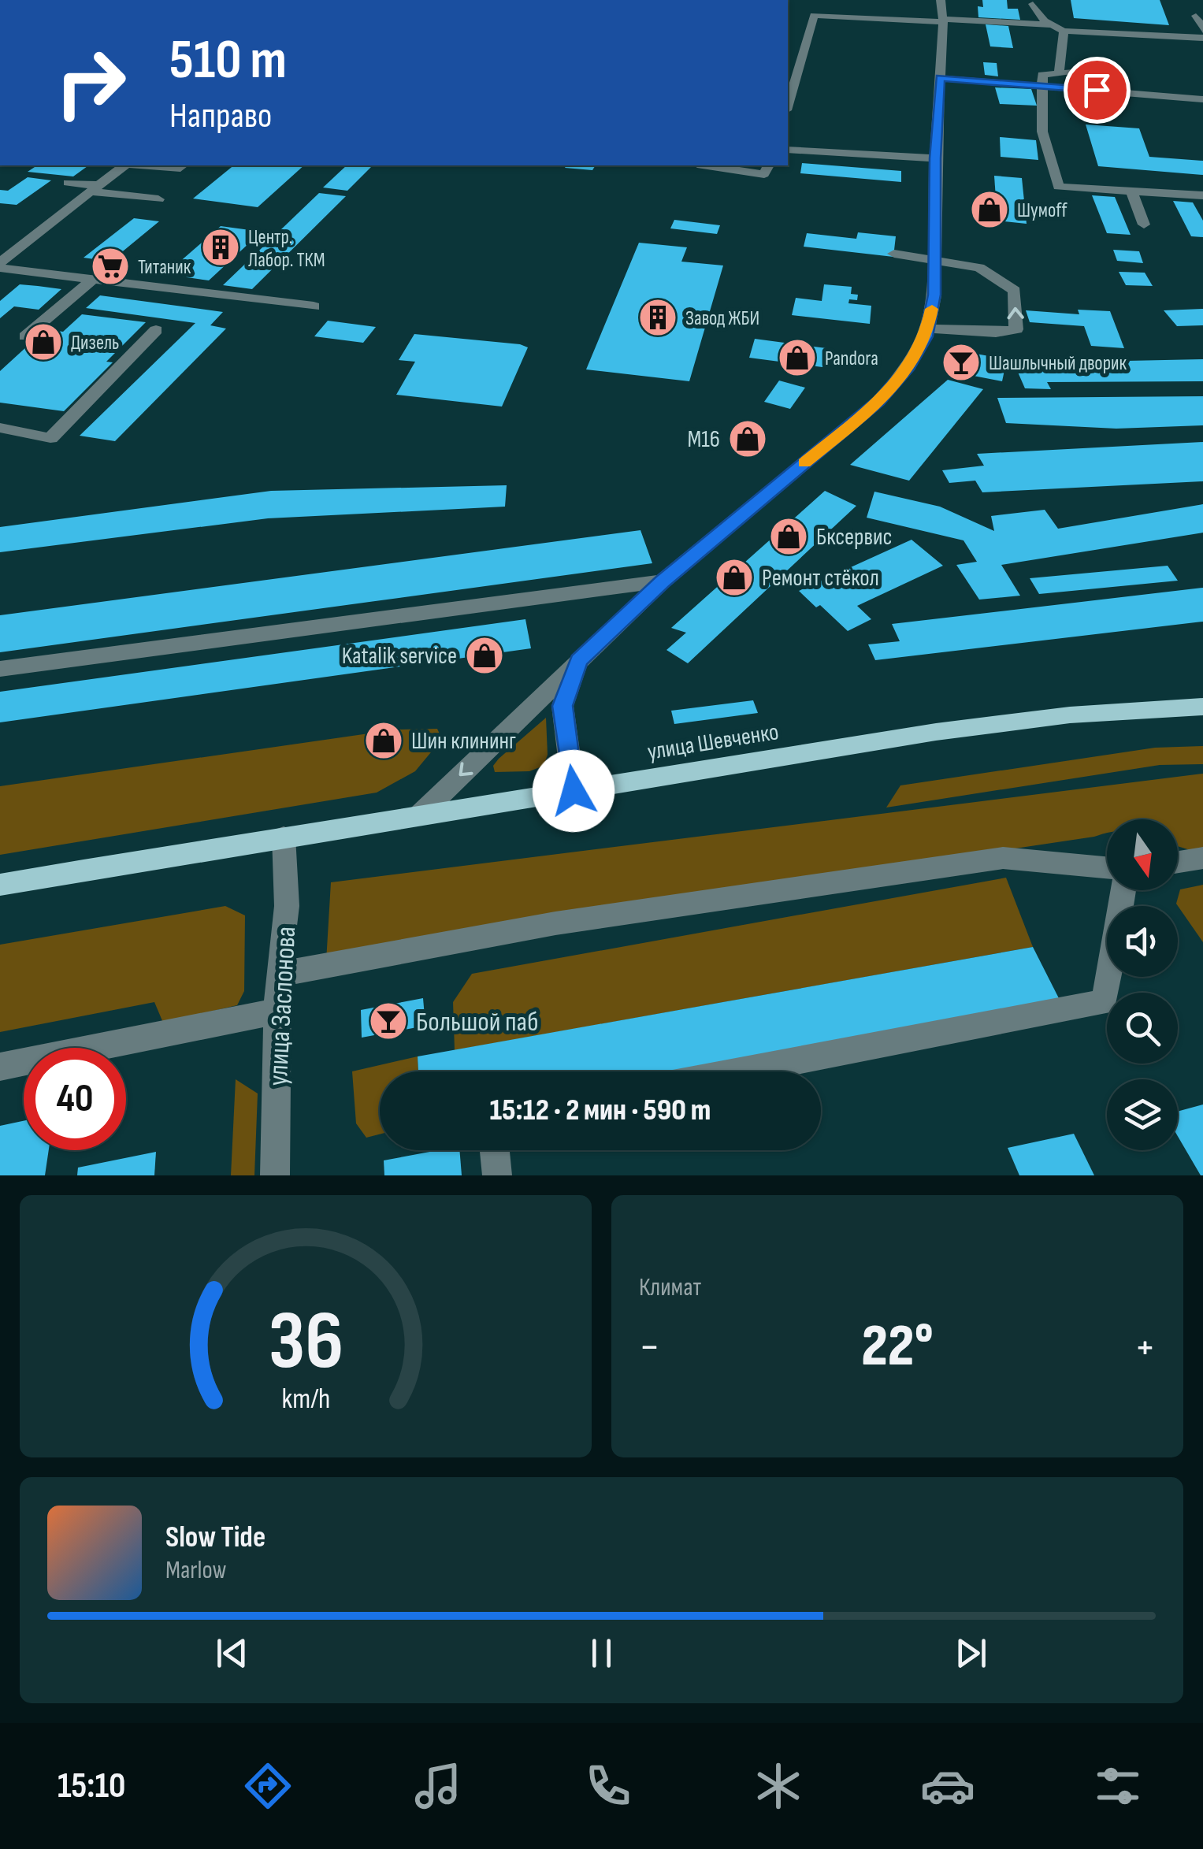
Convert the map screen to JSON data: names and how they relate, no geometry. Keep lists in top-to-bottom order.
{
  "streets": {
    "main road": ["улица Шевченко"],
    "street": ["улица Заслонова"]
  },
  "crossings": [
    ["улица Шевченко", "улица Заслонова"]
  ],
  "places": {
    "shop": [
      "Шумоff",
      "Дизель",
      "Pandora",
      "М16",
      "Бксервис",
      "Ремонт стёкол",
      "Katalik service",
      "Шин клининг"
    ],
    "building": ["Центр. Лабор. ТКМ", "Завод ЖБИ"],
    "supermarket": ["Титаник"],
    "bar": ["Шашлычный дворик", "Большой паб"]
  },
  "north": "bottom",
  "page": {
    "turn": ["510 m", "Направо"],
    "limit": "40",
    "trip": "15:12 · 2 мин · 590 m",
    "tile": "Климат",
    "heat": ["−", "22°", "+"],
    "song": ["Slow Tide", "Marlow"],
    "tabs": "15:10",
    "gauge": ["36", "km/h"]
  }
}
